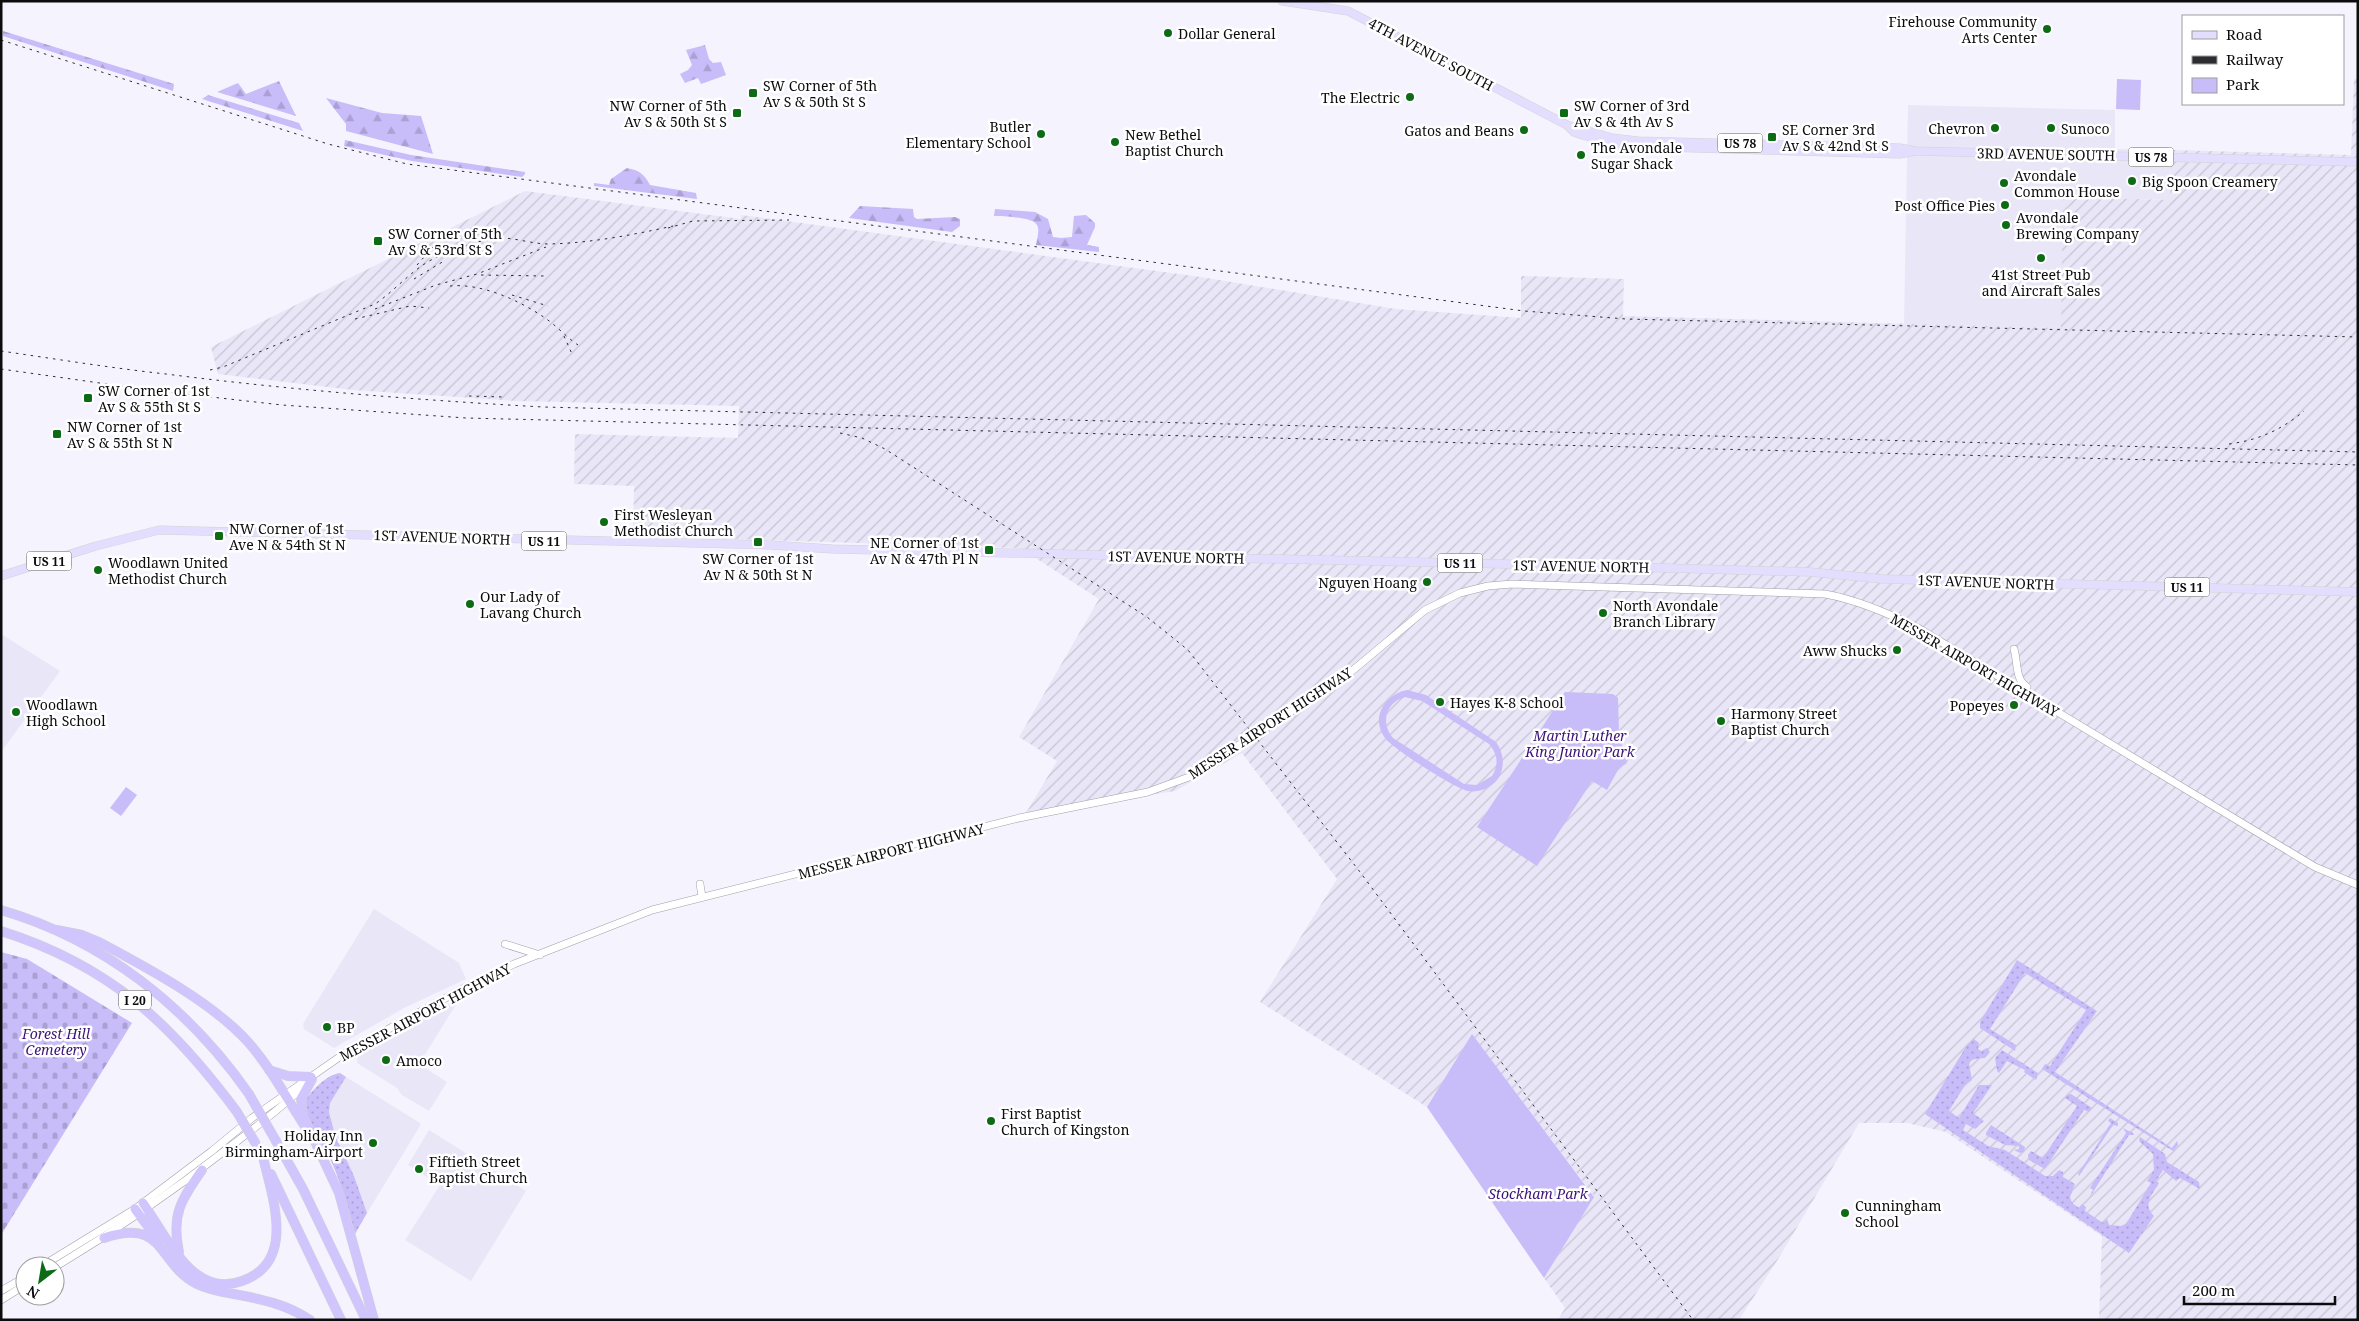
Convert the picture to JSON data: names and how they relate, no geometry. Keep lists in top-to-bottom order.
{
  "streets": {
    "highway": ["I 20"],
    "main road": [
      "4TH AVENUE SOUTH",
      "US 78",
      "3RD AVENUE SOUTH",
      "1ST AVENUE NORTH",
      "US 11",
      "MESSER AIRPORT HIGHWAY"
    ]
  },
  "crossings": [
    ["4TH AVENUE SOUTH", "3RD AVENUE SOUTH"]
  ],
  "parks": ["Martin Luther King Junior Park", "Forest Hill Cemetery", "Stockham Park"],
  "places": {
    "other": [
      "Firehouse Community Arts Center",
      "Dollar General",
      "The Electric",
      "Chevron",
      "Sunoco",
      "Gatos and Beans",
      "Butler Elementary School",
      "New Bethel Baptist Church",
      "The Avondale Sugar Shack",
      "Big Spoon Creamery",
      "Avondale Common House",
      "Post Office Pies",
      "Avondale Brewing Company",
      "41st Street Pub and Aircraft Sales",
      "First Wesleyan Methodist Church",
      "Woodlawn United Methodist Church",
      "Nguyen Hoang",
      "Our Lady of Lavang Church",
      "North Avondale Branch Library",
      "Aww Shucks",
      "Hayes K-8 School",
      "Popeyes",
      "Woodlawn High School",
      "Harmony Street Baptist Church",
      "BP",
      "Amoco",
      "First Baptist Church of Kingston",
      "Holiday Inn Birmingham-Airport",
      "Fiftieth Street Baptist Church",
      "Cunningham School"
    ],
    "transit": [
      "SW Corner of 5th Av S & 50th St S",
      "NW Corner of 5th Av S & 50th St S",
      "SW Corner of 3rd Av S & 4th Av S",
      "SE Corner 3rd Av S & 42nd St S",
      "SW Corner of 5th Av S & 53rd St S",
      "SW Corner of 1st Av S & 55th St S",
      "NW Corner of 1st Av S & 55th St N",
      "NW Corner of 1st Ave N & 54th St N",
      "SW Corner of 1st Av N & 50th St N",
      "NE Corner of 1st Av N & 47th Pl N"
    ]
  },
  "legend": ["Road", "Railway", "Park"],
  "scale_bar": "200 m",
  "north": "bottom left"
}
